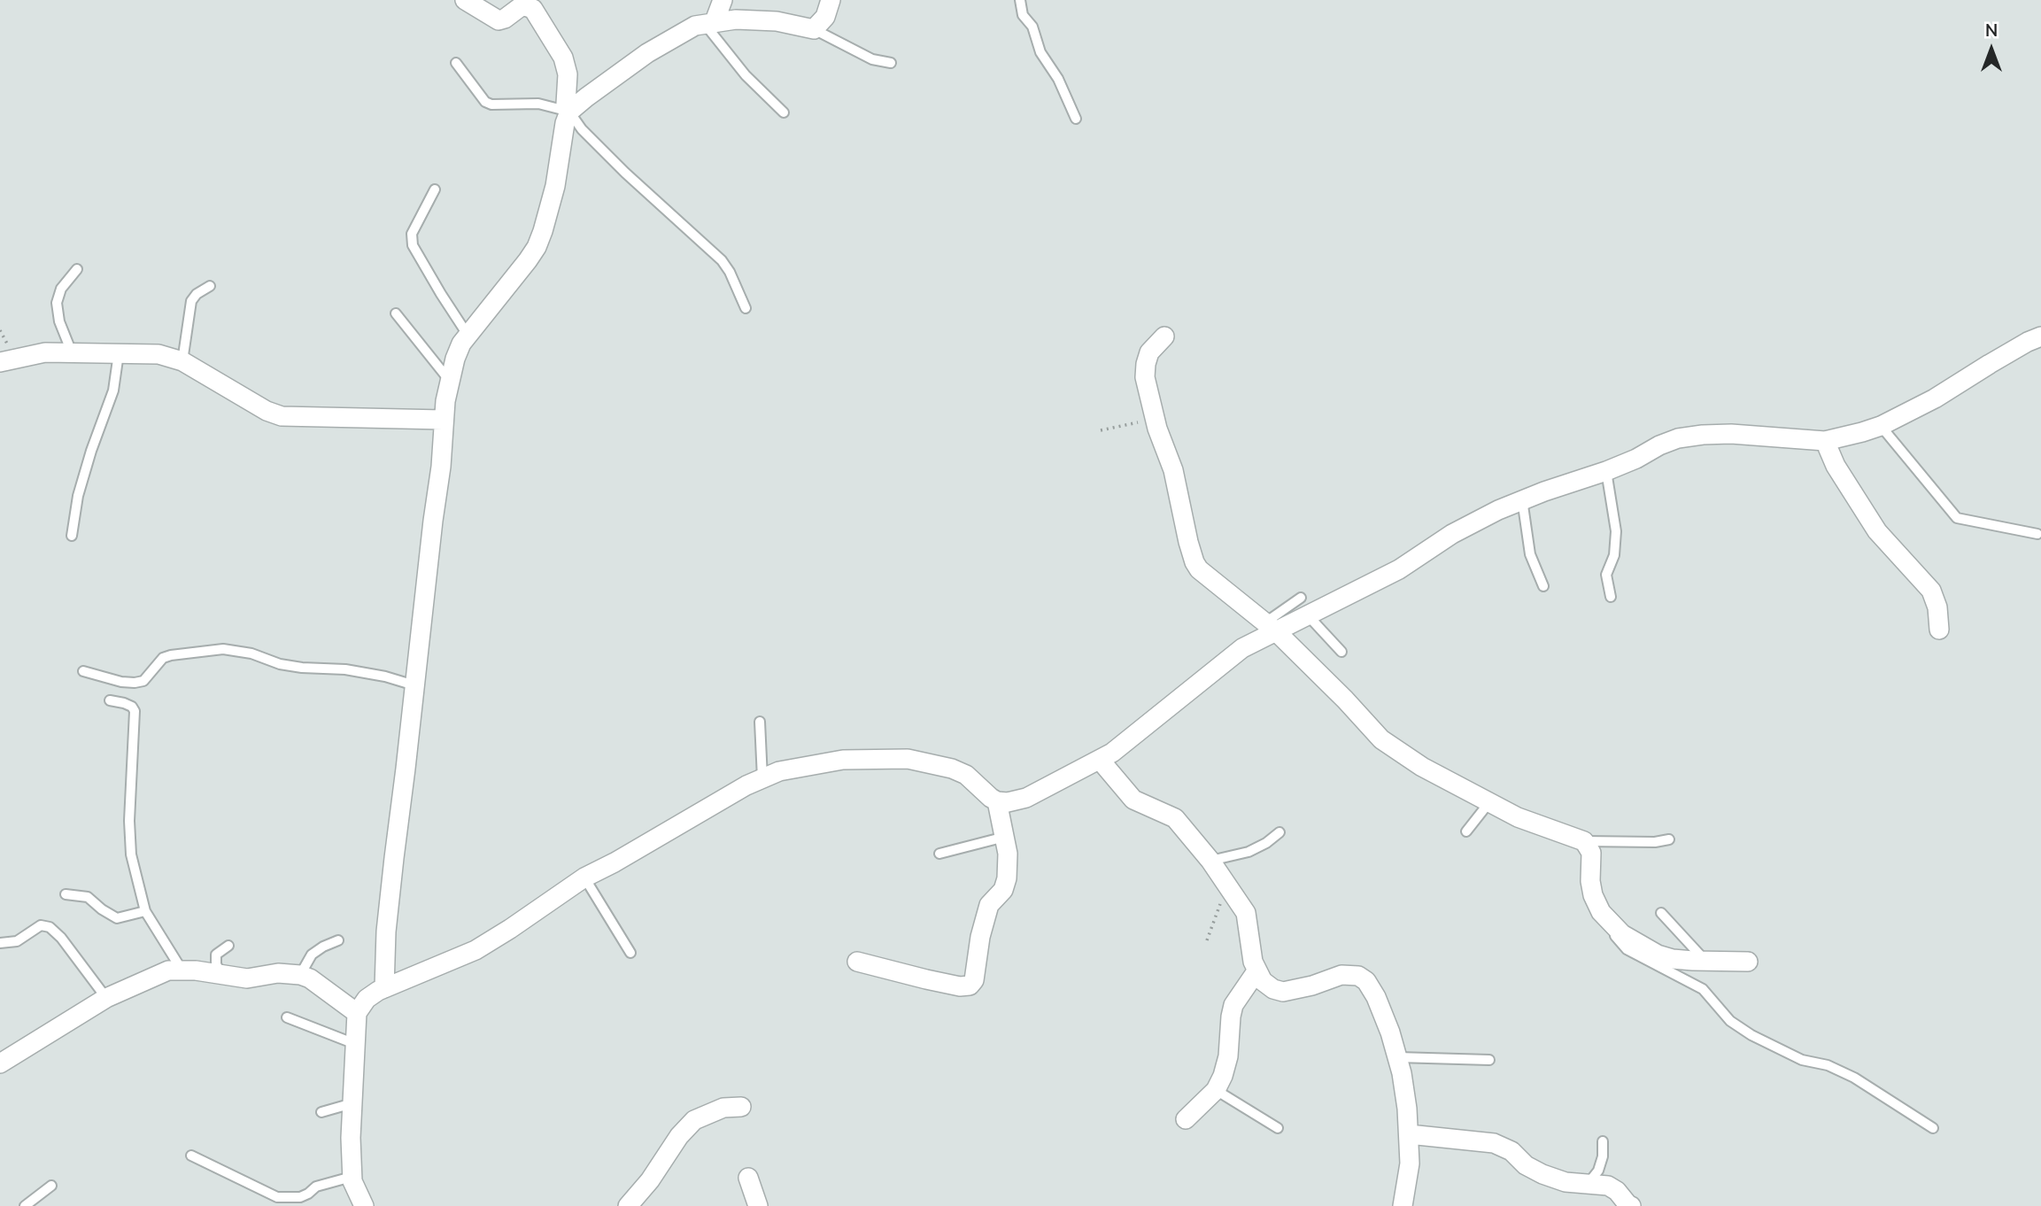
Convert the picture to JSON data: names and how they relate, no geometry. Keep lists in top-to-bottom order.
{
  "north": "top"
}
